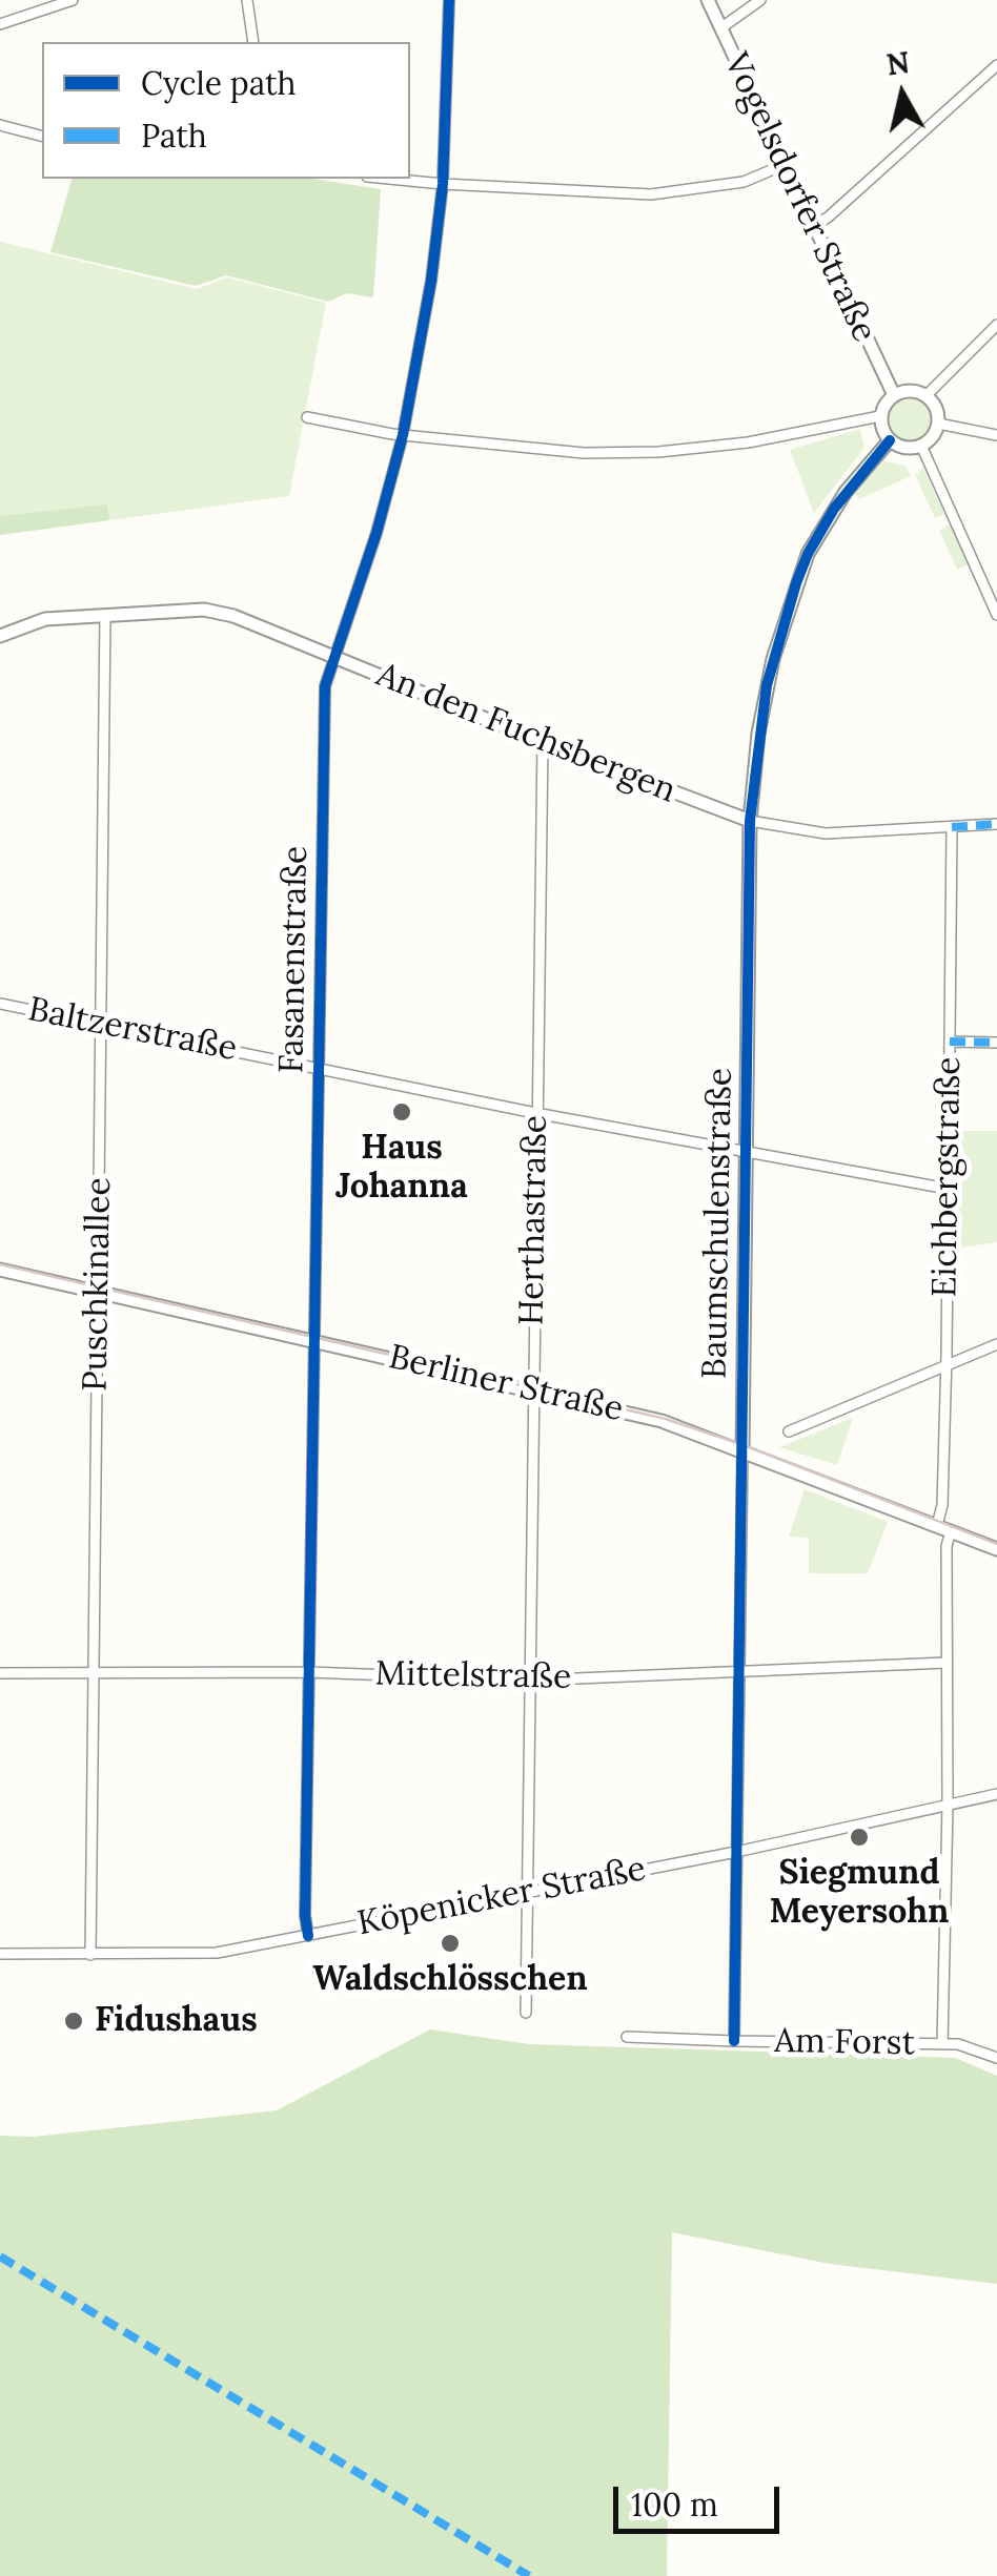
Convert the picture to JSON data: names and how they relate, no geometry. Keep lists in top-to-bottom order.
{
  "streets": {
    "street": [
      "Vogelsdorfer Straße",
      "An den Fuchsbergen",
      "Fasanenstraße",
      "Baltzerstraße",
      "Eichbergstraße",
      "Herthastraße",
      "Baumschulenstraße",
      "Puschkinallee",
      "Berliner Straße",
      "Mittelstraße",
      "Köpenicker Straße",
      "Am Forst"
    ]
  },
  "crossings": [
    ["Vogelsdorfer Straße", "Baumschulenstraße"],
    ["An den Fuchsbergen", "Fasanenstraße"],
    ["An den Fuchsbergen", "Eichbergstraße"],
    ["An den Fuchsbergen", "Herthastraße"],
    ["An den Fuchsbergen", "Baumschulenstraße"],
    ["An den Fuchsbergen", "Puschkinallee"],
    ["Fasanenstraße", "Baltzerstraße"],
    ["Fasanenstraße", "Berliner Straße"],
    ["Fasanenstraße", "Mittelstraße"],
    ["Fasanenstraße", "Köpenicker Straße"],
    ["Baltzerstraße", "Eichbergstraße"],
    ["Baltzerstraße", "Herthastraße"],
    ["Baltzerstraße", "Baumschulenstraße"],
    ["Baltzerstraße", "Puschkinallee"],
    ["Eichbergstraße", "Berliner Straße"],
    ["Herthastraße", "Berliner Straße"],
    ["Herthastraße", "Mittelstraße"],
    ["Herthastraße", "Köpenicker Straße"],
    ["Baumschulenstraße", "Berliner Straße"],
    ["Baumschulenstraße", "Mittelstraße"],
    ["Baumschulenstraße", "Köpenicker Straße"],
    ["Baumschulenstraße", "Am Forst"],
    ["Puschkinallee", "Berliner Straße"],
    ["Puschkinallee", "Mittelstraße"],
    ["Puschkinallee", "Köpenicker Straße"]
  ],
  "places": [
    "Haus Johanna",
    "Siegmund Meyersohn",
    "Waldschlösschen",
    "Fidushaus"
  ],
  "legend": ["Cycle path", "Path"],
  "scale_bar": "100 m",
  "north": "top"
}
